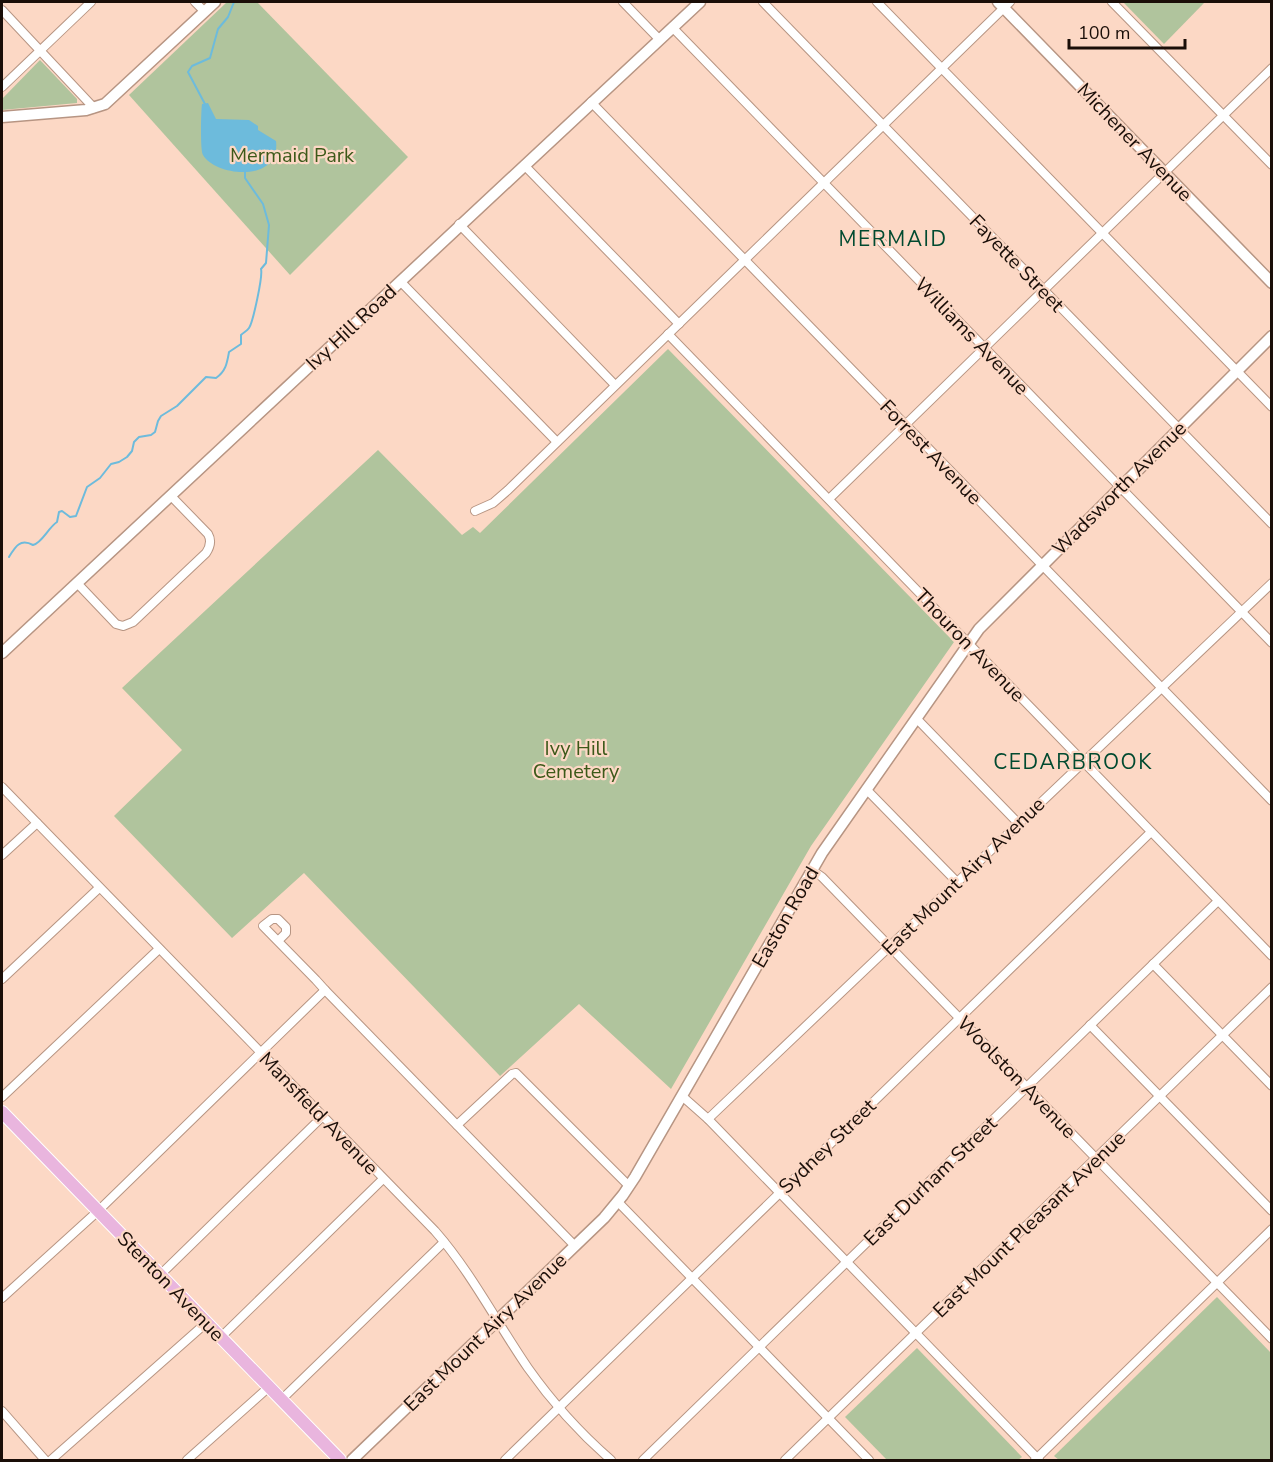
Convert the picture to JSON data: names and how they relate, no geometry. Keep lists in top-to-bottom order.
{
  "streets": {
    "main road": [
      "Michener Avenue",
      "Ivy Hill Road",
      "Wadsworth Avenue",
      "East Mount Airy Avenue",
      "Easton Road",
      "Stenton Avenue"
    ],
    "street": [
      "Fayette Street",
      "Williams Avenue",
      "Forrest Avenue",
      "Thouron Avenue",
      "Woolston Avenue",
      "Mansfield Avenue",
      "Sydney Street",
      "East Durham Street",
      "East Mount Pleasant Avenue"
    ]
  },
  "crossings": [
    ["Fayette Street", "Wadsworth Avenue"],
    ["Ivy Hill Road", "Williams Avenue"],
    ["Ivy Hill Road", "Forrest Avenue"],
    ["Williams Avenue", "Wadsworth Avenue"],
    ["Williams Avenue", "East Mount Airy Avenue"],
    ["Forrest Avenue", "Wadsworth Avenue"],
    ["Forrest Avenue", "East Mount Airy Avenue"],
    ["Wadsworth Avenue", "Thouron Avenue"],
    ["Wadsworth Avenue", "Easton Road"],
    ["Thouron Avenue", "East Mount Airy Avenue"],
    ["Thouron Avenue", "Easton Road"],
    ["Thouron Avenue", "Sydney Street"],
    ["Thouron Avenue", "East Durham Street"],
    ["East Mount Airy Avenue", "Easton Road"],
    ["East Mount Airy Avenue", "Woolston Avenue"],
    ["East Mount Airy Avenue", "Mansfield Avenue"],
    ["Easton Road", "Woolston Avenue"],
    ["Woolston Avenue", "Sydney Street"],
    ["Woolston Avenue", "East Durham Street"],
    ["Woolston Avenue", "East Mount Pleasant Avenue"],
    ["Mansfield Avenue", "Sydney Street"]
  ],
  "districts": ["MERMAID", "CEDARBROOK"],
  "parks": ["Mermaid Park", "Ivy Hill Cemetery"],
  "scale_bar": "100 m"
}
